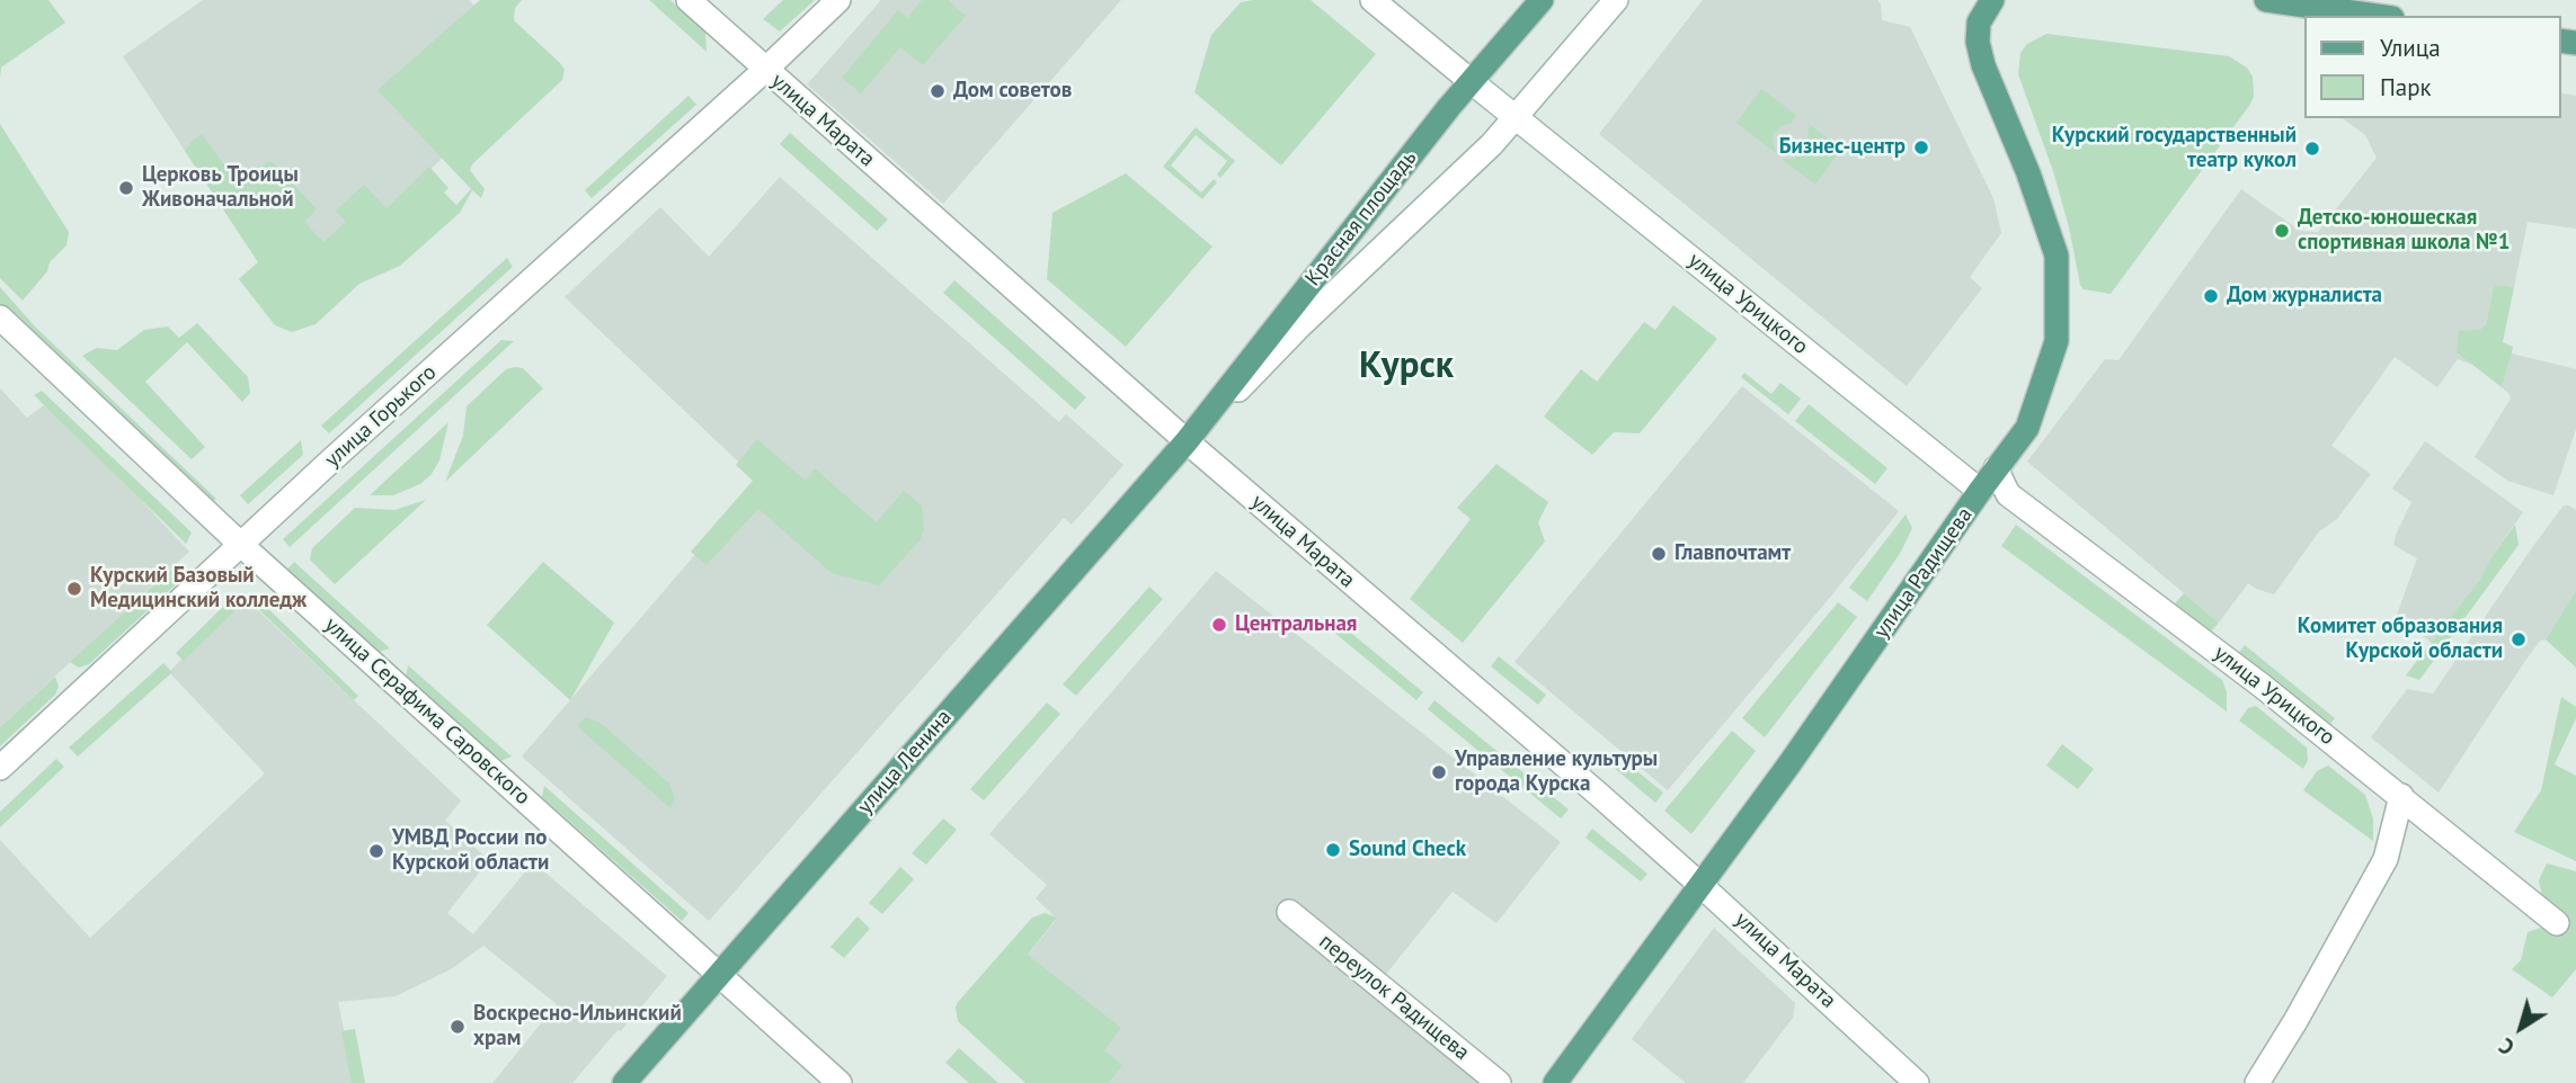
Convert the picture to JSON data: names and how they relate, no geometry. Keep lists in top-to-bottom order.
{
  "streets": {
    "main road": ["Красная площадь", "улица Радищева", "улица Ленина"],
    "street": [
      "улица Марата",
      "улица Урицкого",
      "улица Горького",
      "улица Серафима Саровского",
      "переулок Радищева"
    ]
  },
  "crossings": [
    ["улица Марата", "Красная площадь"],
    ["улица Марата", "улица Горького"],
    ["улица Марата", "улица Радищева"],
    ["улица Марата", "улица Ленина"],
    ["Красная площадь", "улица Урицкого"],
    ["Красная площадь", "улица Ленина"],
    ["улица Урицкого", "улица Радищева"],
    ["улица Горького", "улица Серафима Саровского"],
    ["улица Серафима Саровского", "улица Ленина"]
  ],
  "districts": ["Курск"],
  "places": [
    "Дом советов",
    "Бизнес-центр",
    "Курский государственный театр кукол",
    "Церковь Троицы Живоначальной",
    "Детско-юношеская спортивная школа №1",
    "Дом журналиста",
    "Главпочтамт",
    "Курский Базовый Медицинский колледж",
    "Центральная",
    "Комитет образования Курской области",
    "Управление культуры города Курска",
    "Sound Check",
    "УМВД России по Курской области",
    "Воскресно-Ильинский храм"
  ],
  "legend": ["Улица", "Парк"],
  "north": "bottom left"
}
